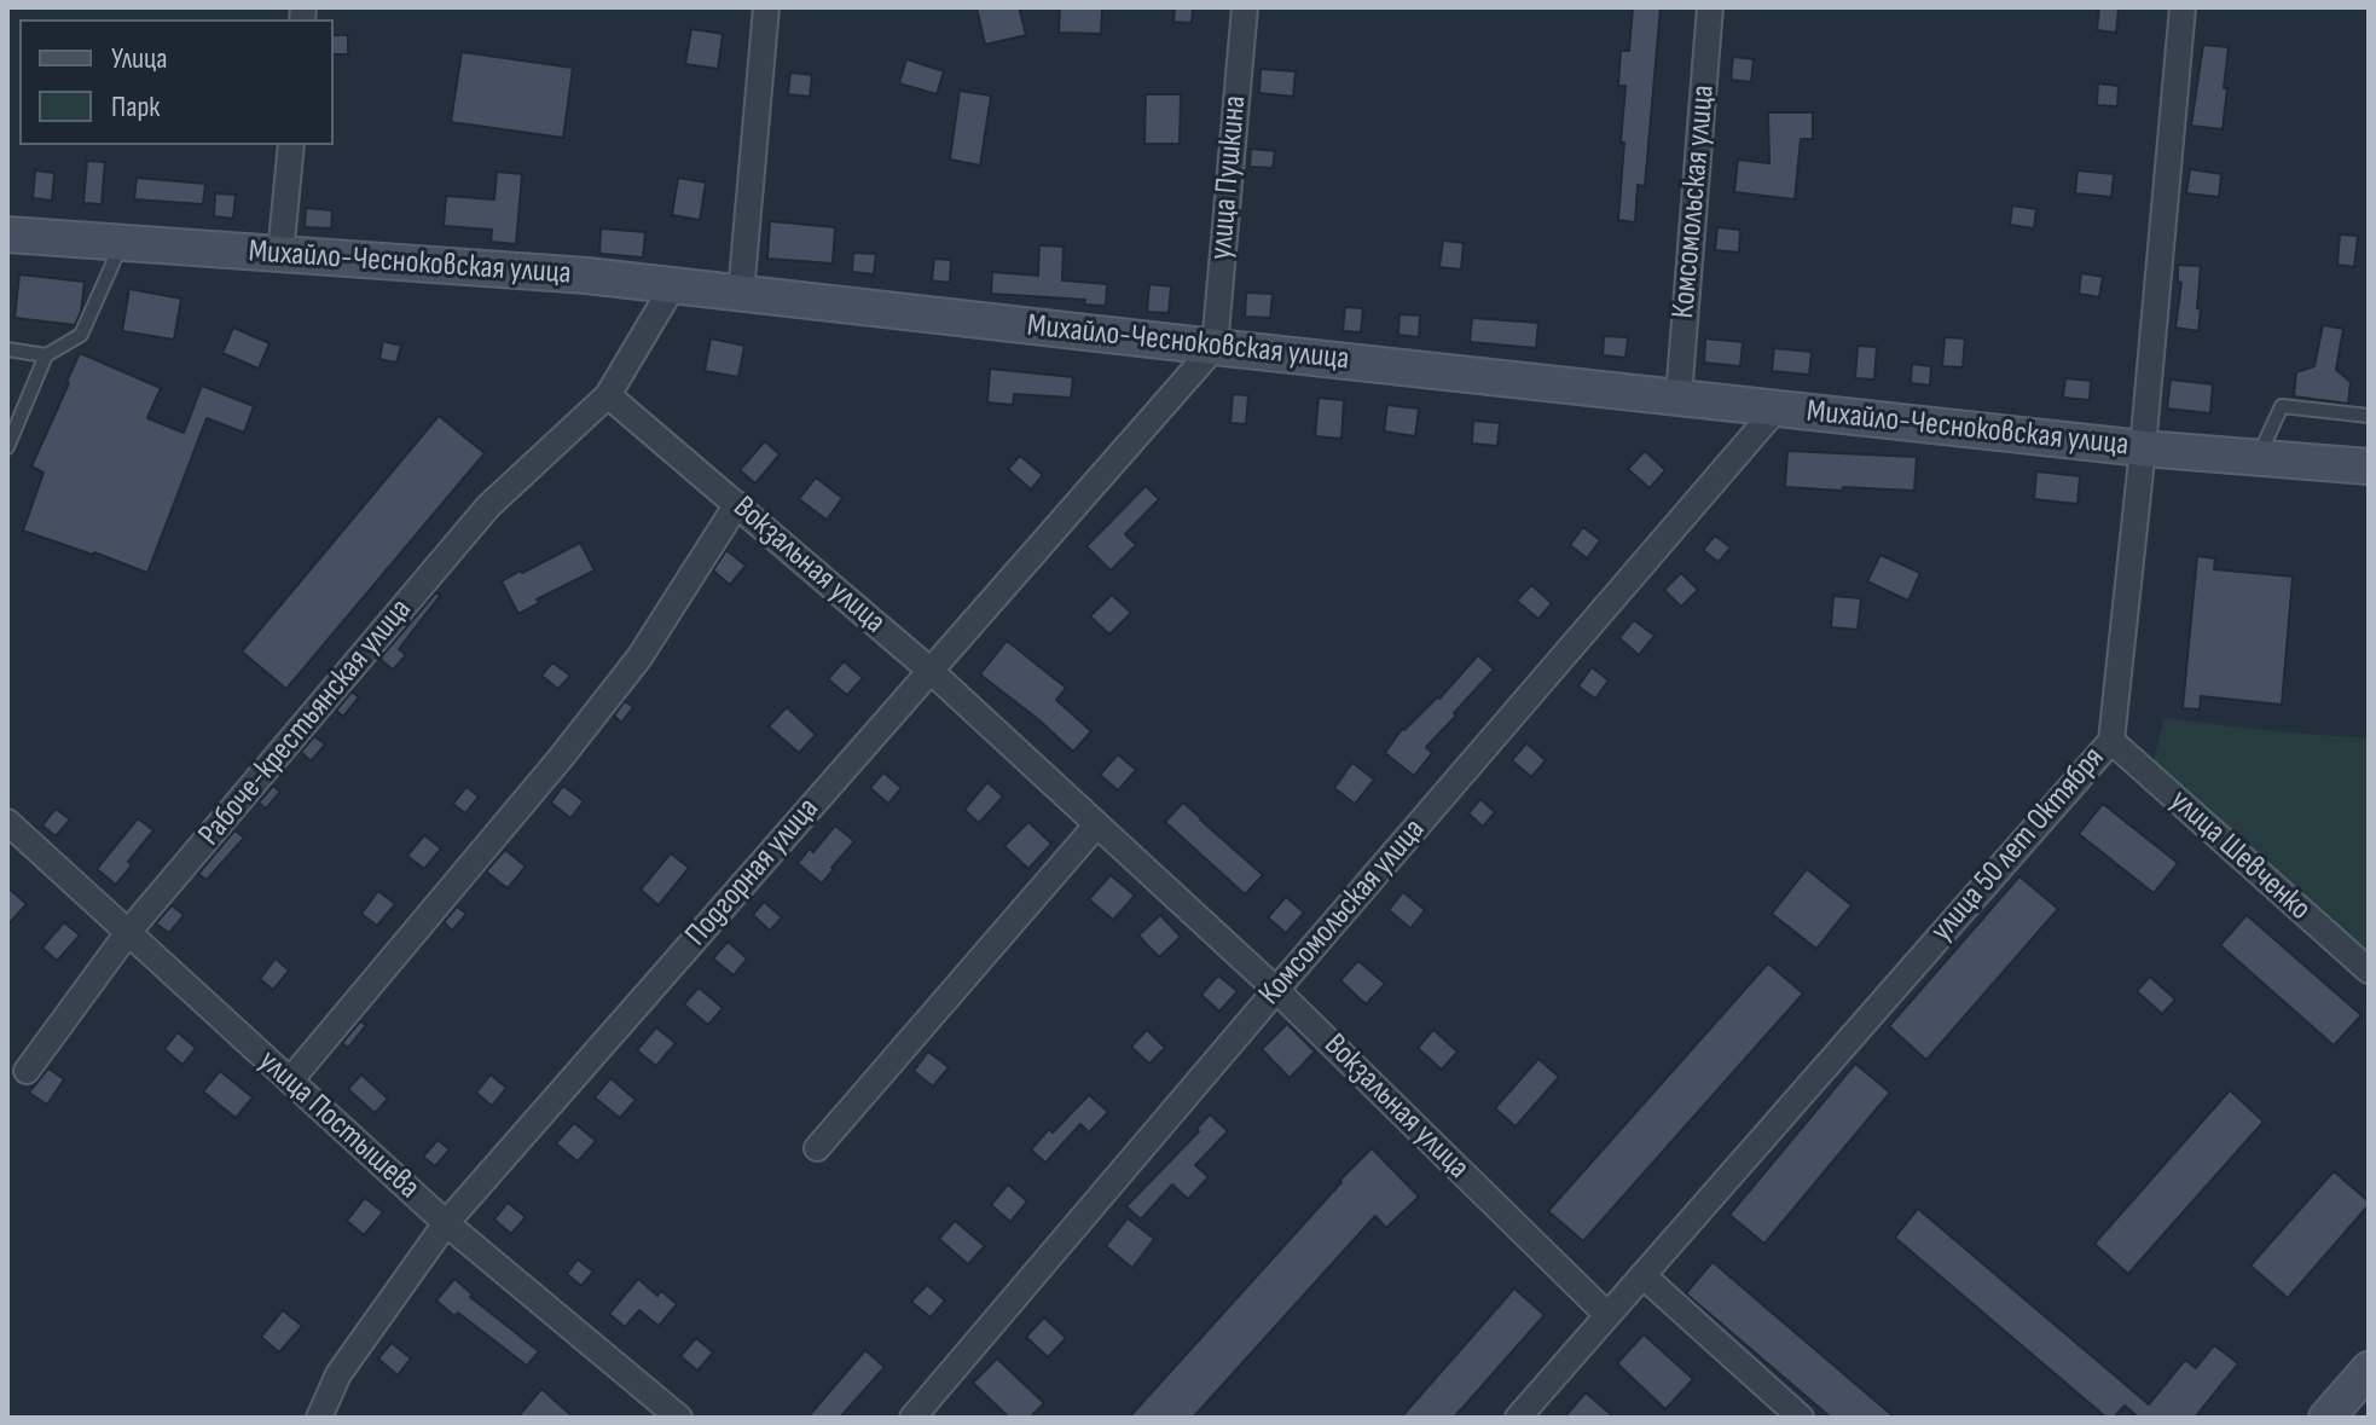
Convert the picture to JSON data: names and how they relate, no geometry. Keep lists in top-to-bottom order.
{
  "streets": {
    "main road": ["Михайло-Чесноковская улица"],
    "street": [
      "улица Пушкина",
      "Комсомольская улица",
      "Вокзальная улица",
      "Рабоче-крестьянская улица",
      "улица 50 лет Октября",
      "улица Шевченко",
      "Подгорная улица",
      "улица Постышева"
    ]
  },
  "crossings": [
    ["улица Пушкина", "Михайло-Чесноковская улица"],
    ["улица Пушкина", "Подгорная улица"],
    ["Комсомольская улица", "Михайло-Чесноковская улица"],
    ["Комсомольская улица", "Вокзальная улица"],
    ["Михайло-Чесноковская улица", "улица 50 лет Октября"],
    ["Михайло-Чесноковская улица", "Подгорная улица"],
    ["Вокзальная улица", "Рабоче-крестьянская улица"],
    ["Вокзальная улица", "улица 50 лет Октября"],
    ["Вокзальная улица", "Подгорная улица"],
    ["Рабоче-крестьянская улица", "улица Постышева"],
    ["улица 50 лет Октября", "улица Шевченко"],
    ["Подгорная улица", "улица Постышева"]
  ],
  "legend": ["Улица", "Парк"]
}
